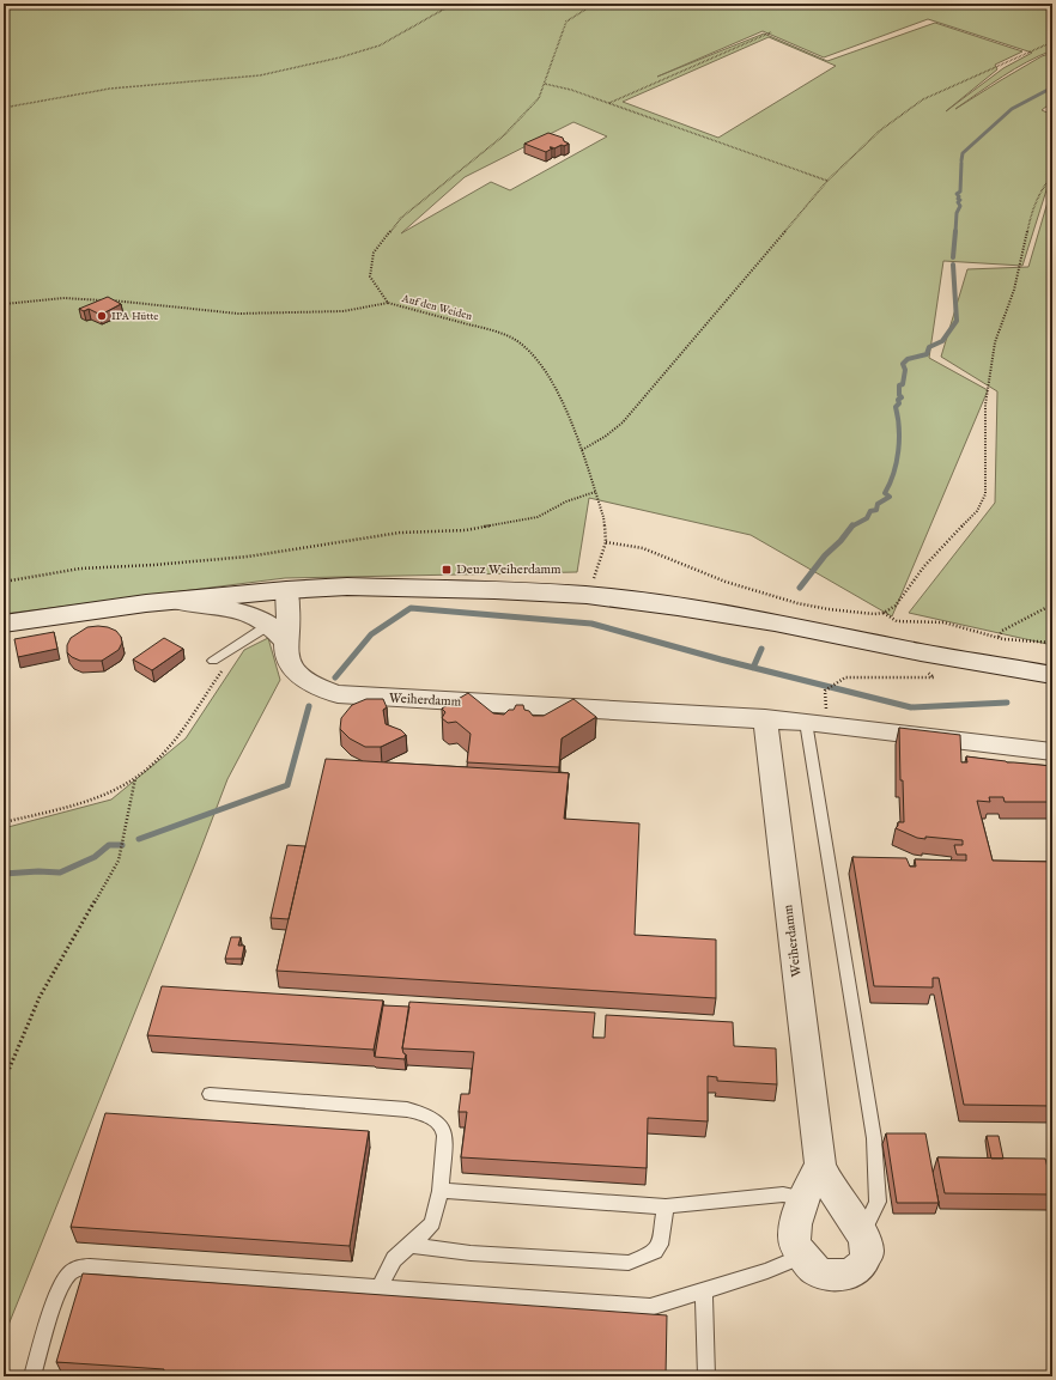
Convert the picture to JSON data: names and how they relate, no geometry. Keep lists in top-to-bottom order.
{
  "streets": {
    "street": ["Weiherdamm"],
    "path": ["Auf den Weiden"]
  },
  "places": {
    "other": ["IPA Hütte"],
    "transit": ["Deuz Weiherdamm"]
  }
}
